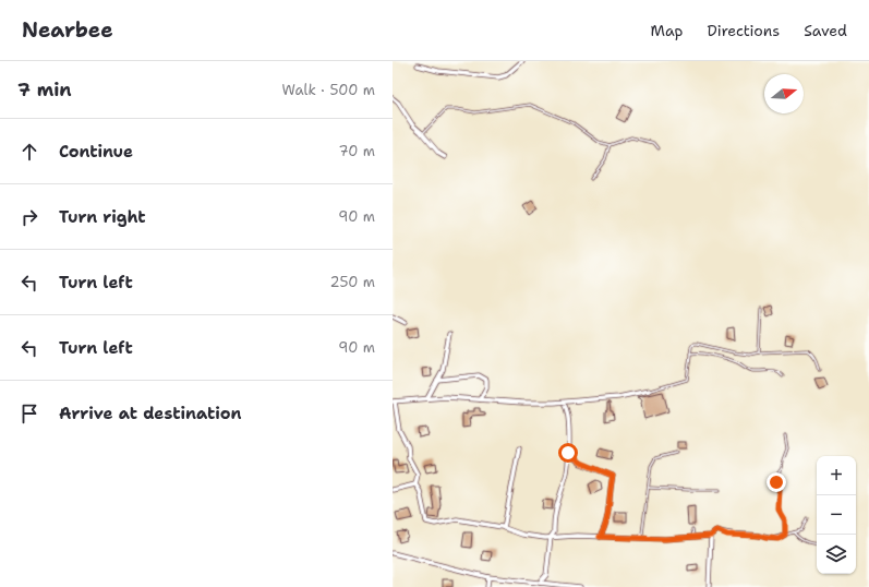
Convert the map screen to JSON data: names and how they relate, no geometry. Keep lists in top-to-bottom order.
{
  "north": "right",
  "page": {
    "header": "Nearbee",
    "nav": ["Map", "Directions", "Saved"],
    "heading": ["7 min", "Walk · 500 m"],
    "list": [
      ["Continue", "70 m"],
      ["Turn right", "90 m"],
      ["Turn left", "250 m"],
      ["Turn left", "90 m"],
      "Arrive at destination"
    ],
    "map_buttons": ["+", "−"]
  }
}
